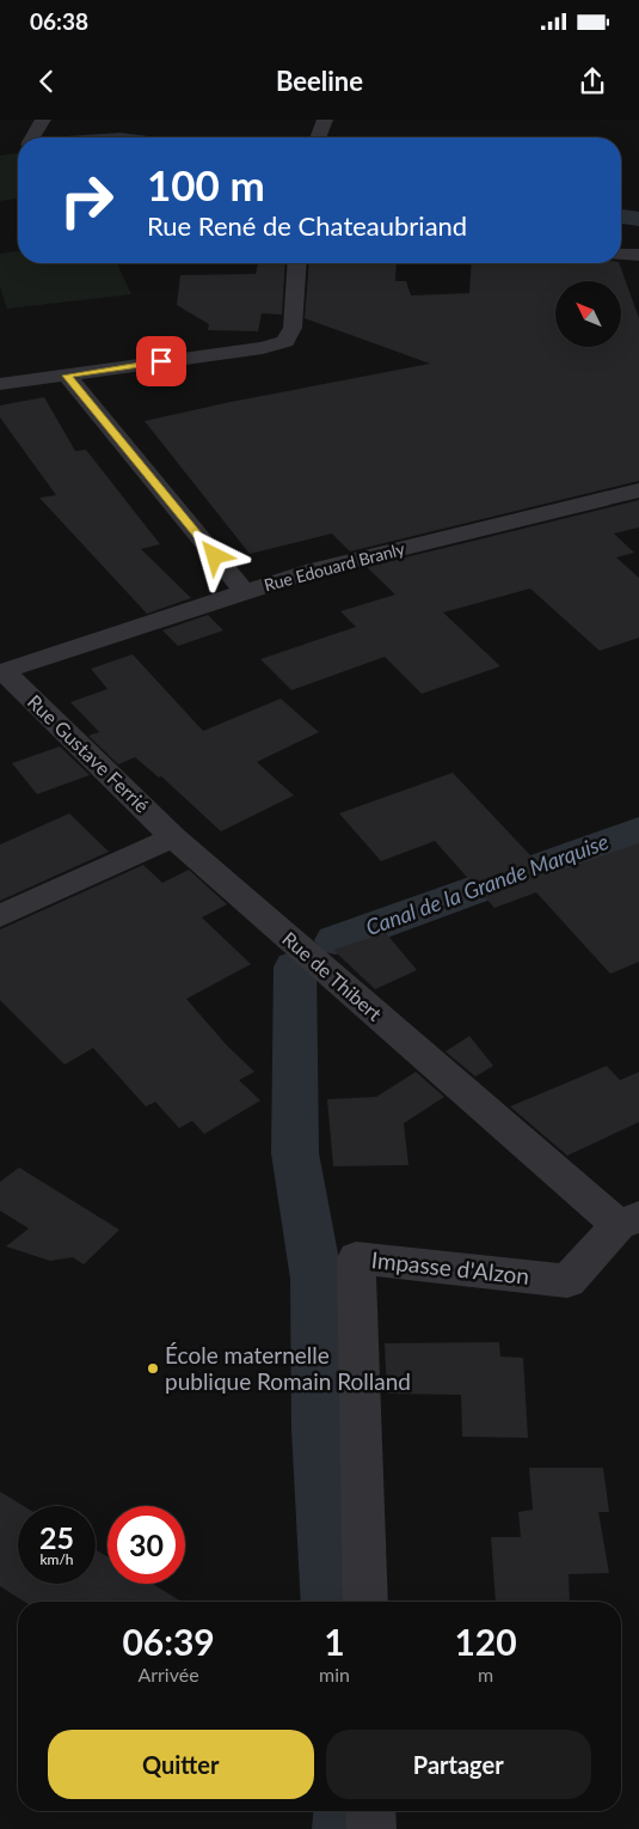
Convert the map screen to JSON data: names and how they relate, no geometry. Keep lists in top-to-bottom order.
{
  "streets": {
    "street": [
      "Rue Edouard Branly",
      "Rue Gustave Ferrié",
      "Rue de Thibert",
      "Impasse d'Alzon"
    ]
  },
  "crossings": [
    ["Rue Edouard Branly", "Rue Gustave Ferrié"],
    ["Rue Gustave Ferrié", "Rue de Thibert"],
    ["Rue de Thibert", "Impasse d'Alzon"]
  ],
  "water": ["Canal de la Grande Marquise"],
  "places": ["École maternelle publique Romain Rolland"],
  "north": "top left",
  "page": {
    "status": "06:38",
    "header": "Beeline",
    "turn": ["100 m", "Rue René de Chateaubriand"],
    "speed": "25 km/h",
    "limit": "30",
    "eta": [
      "06:39",
      "Arrivée",
      "1",
      "min",
      "120",
      "m"
    ],
    "buttons": ["Quitter", "Partager"]
  }
}
